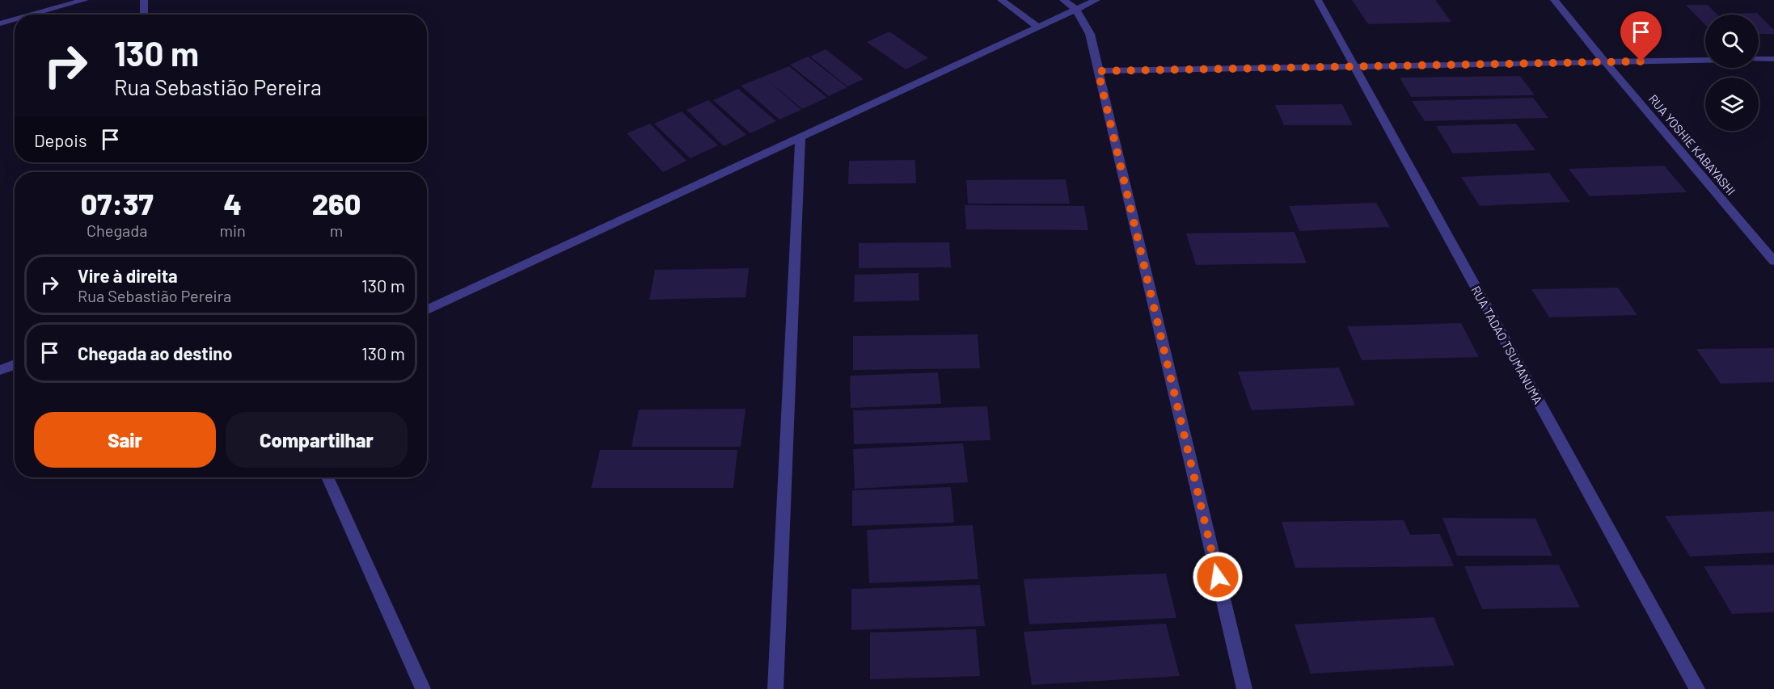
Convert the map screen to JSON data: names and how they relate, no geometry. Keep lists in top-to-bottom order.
{
  "streets": {
    "street": ["RUA YOSHIE KABAYASHI", "RUA TADAO TSUMANUMA"]
  },
  "page": {
    "turn": ["130 m", "Rua Sebastião Pereira"],
    "then": "Depois",
    "eta": [
      "07:37",
      "Chegada",
      "4",
      "min",
      "260",
      "m"
    ],
    "list": [
      {
        "name": "Vire à direita",
        "note": "Rua Sebastião Pereira",
        "value": "130 m"
      },
      {
        "name": "Chegada ao destino",
        "value": "130 m"
      }
    ],
    "buttons": ["Sair", "Compartilhar"]
  }
}
